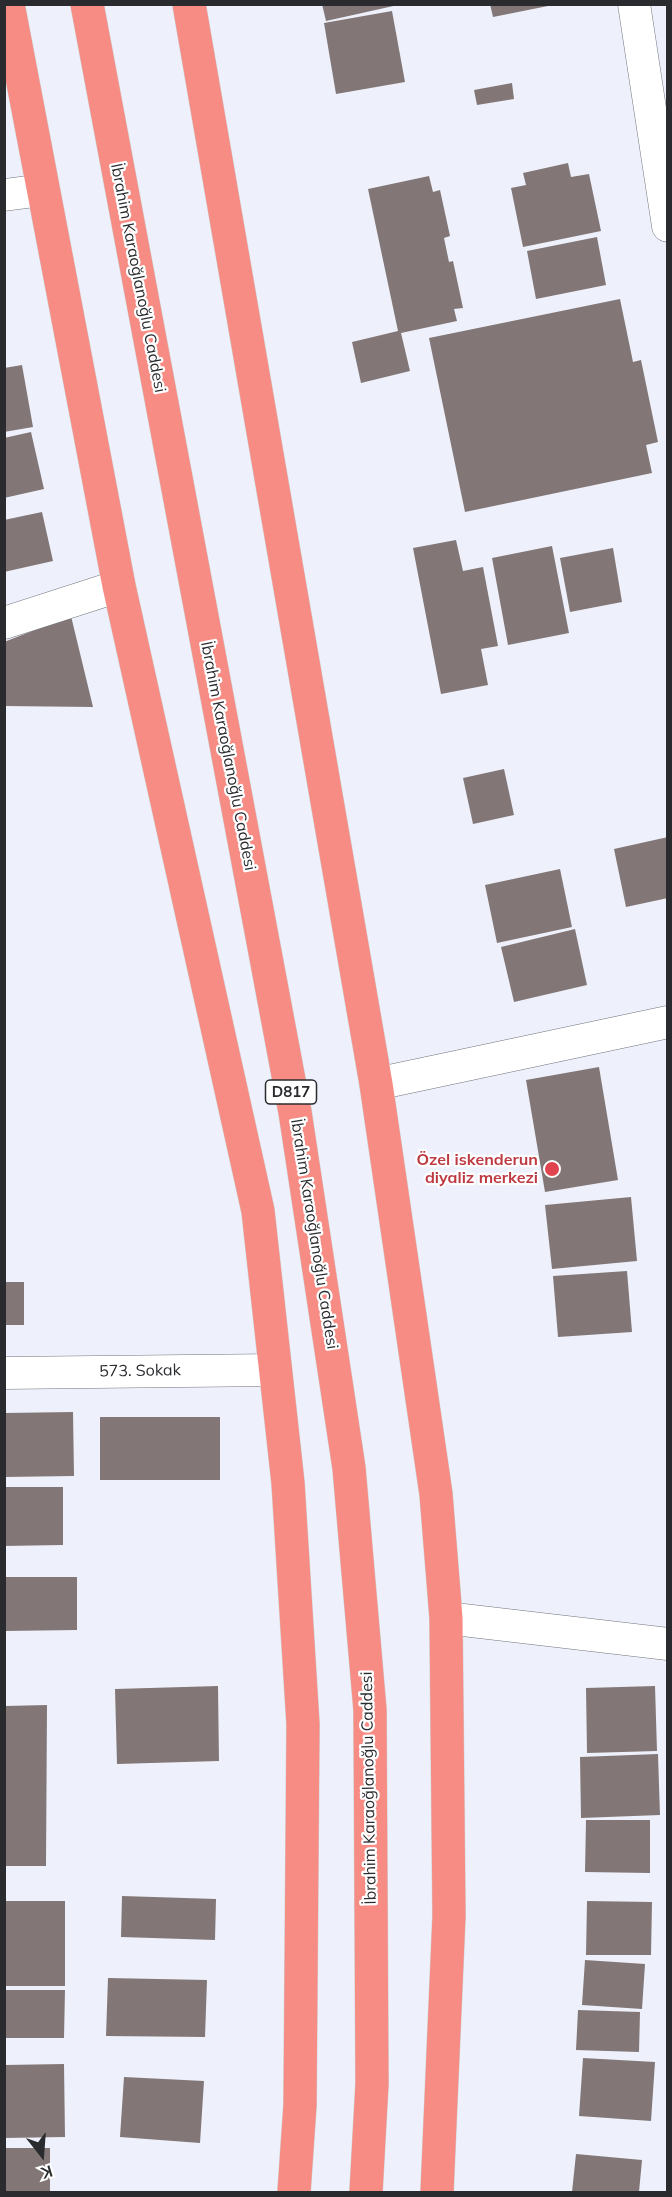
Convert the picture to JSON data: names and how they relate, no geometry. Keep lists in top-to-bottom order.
{
  "streets": {
    "highway": ["İbrahim Karaoğlanoğlu Caddesi", "D817"],
    "street": ["573. Sokak"]
  },
  "places": ["Özel iskenderun diyaliz merkezi"],
  "north": "bottom"
}
